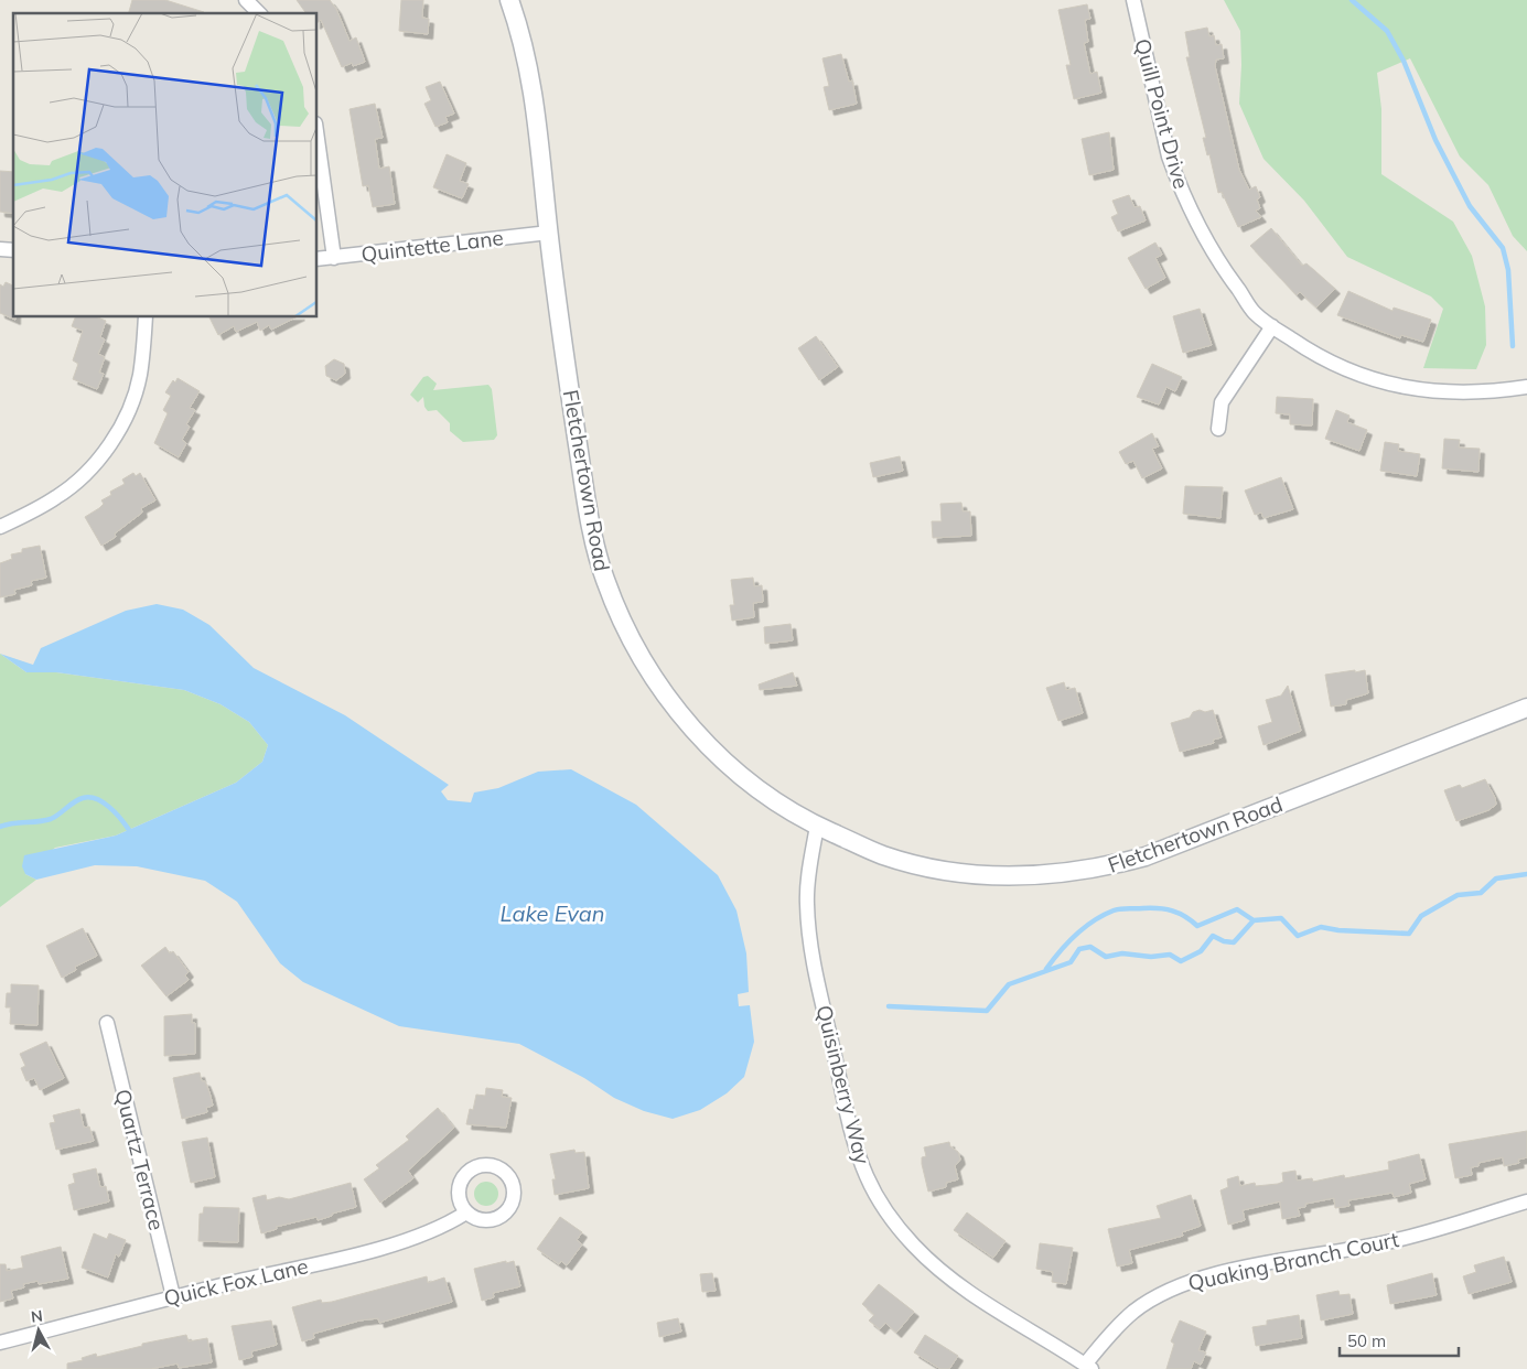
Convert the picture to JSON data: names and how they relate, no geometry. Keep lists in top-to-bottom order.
{
  "streets": {
    "street": [
      "Quill Point Drive",
      "Quintette Lane",
      "Fletchertown Road",
      "Quisinberry Way",
      "Quartz Terrace",
      "Quaking Branch Court",
      "Quick Fox Lane"
    ]
  },
  "crossings": [
    ["Quintette Lane", "Fletchertown Road"],
    ["Fletchertown Road", "Quisinberry Way"],
    ["Quisinberry Way", "Quaking Branch Court"],
    ["Quartz Terrace", "Quick Fox Lane"]
  ],
  "water": ["Lake Evan"],
  "scale_bar": "50 m",
  "north": "top"
}
